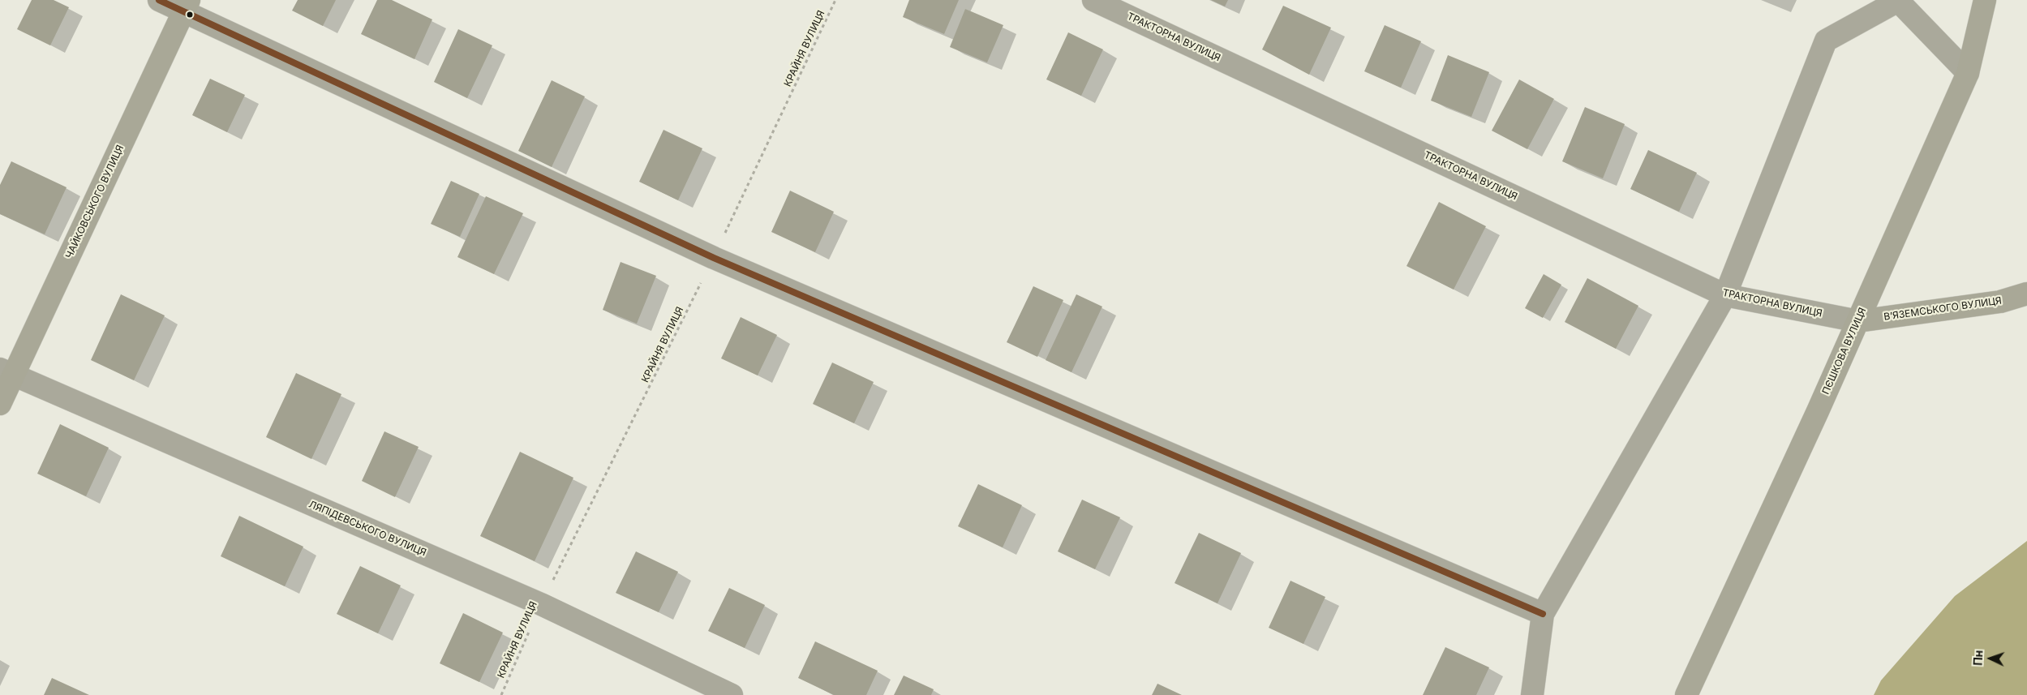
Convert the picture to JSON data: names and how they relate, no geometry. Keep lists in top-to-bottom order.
{
  "streets": {
    "street": [
      "ТРАКТОРНА ВУЛИЦЯ",
      "ЧАЙКОВСЬКОГО ВУЛИЦЯ",
      "В’ЯЗЕМСЬКОГО ВУЛИЦЯ",
      "ПЄШКОВА ВУЛИЦЯ",
      "ЛЯПІДЕВСЬКОГО ВУЛИЦЯ"
    ],
    "path": ["КРАЙНЯ ВУЛИЦЯ"]
  },
  "crossings": [
    ["ТРАКТОРНА ВУЛИЦЯ", "В’ЯЗЕМСЬКОГО ВУЛИЦЯ"],
    ["ТРАКТОРНА ВУЛИЦЯ", "ПЄШКОВА ВУЛИЦЯ"],
    ["КРАЙНЯ ВУЛИЦЯ", "ЛЯПІДЕВСЬКОГО ВУЛИЦЯ"],
    ["ЧАЙКОВСЬКОГО ВУЛИЦЯ", "ЛЯПІДЕВСЬКОГО ВУЛИЦЯ"],
    ["В’ЯЗЕМСЬКОГО ВУЛИЦЯ", "ПЄШКОВА ВУЛИЦЯ"]
  ],
  "north": "left"
}
